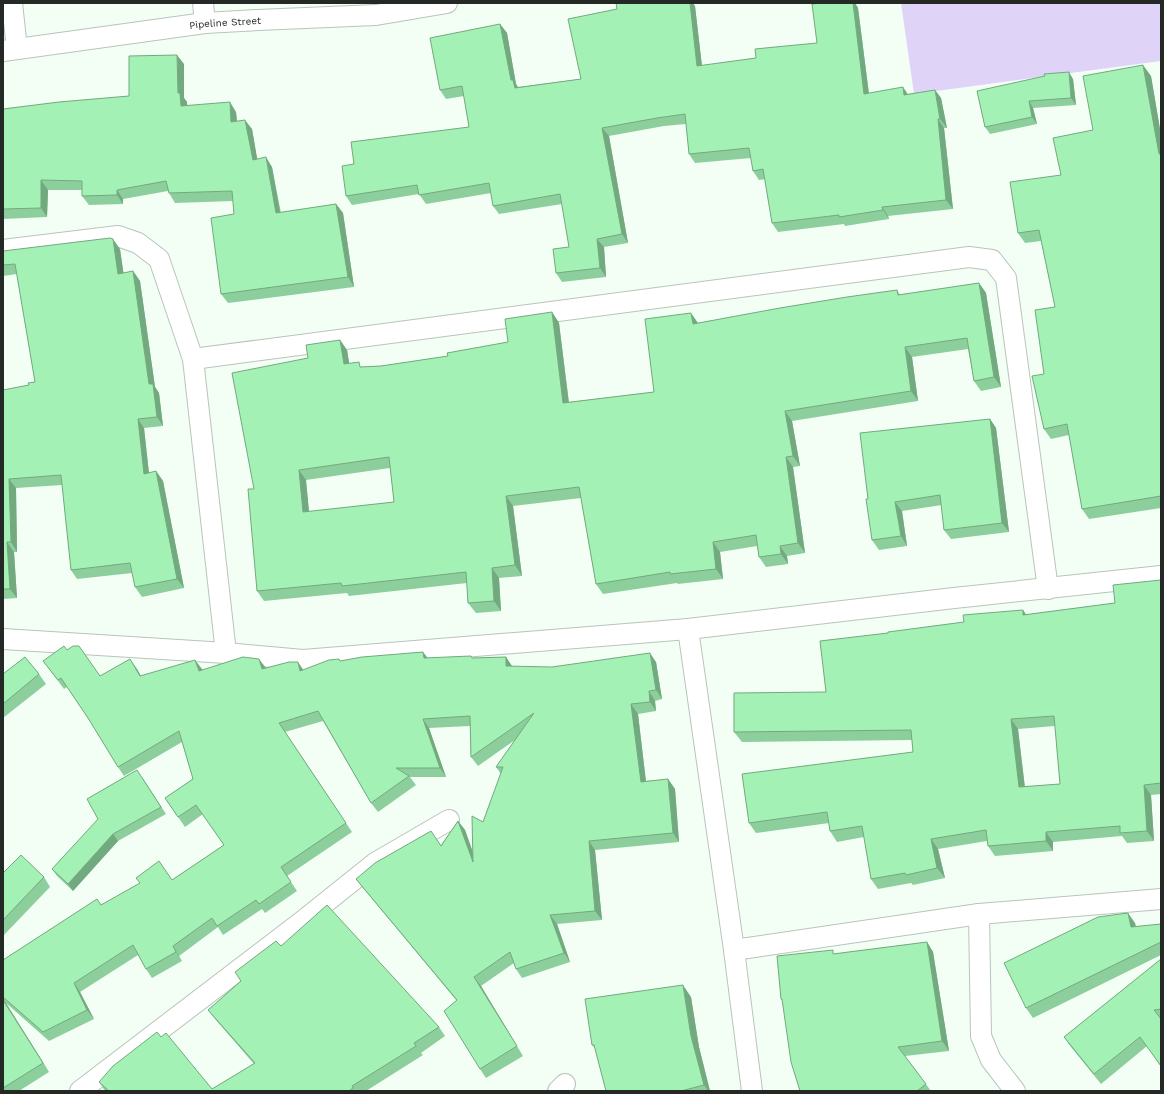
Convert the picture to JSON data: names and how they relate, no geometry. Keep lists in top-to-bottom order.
{
  "streets": {
    "street": ["Pipeline Street"]
  }
}
